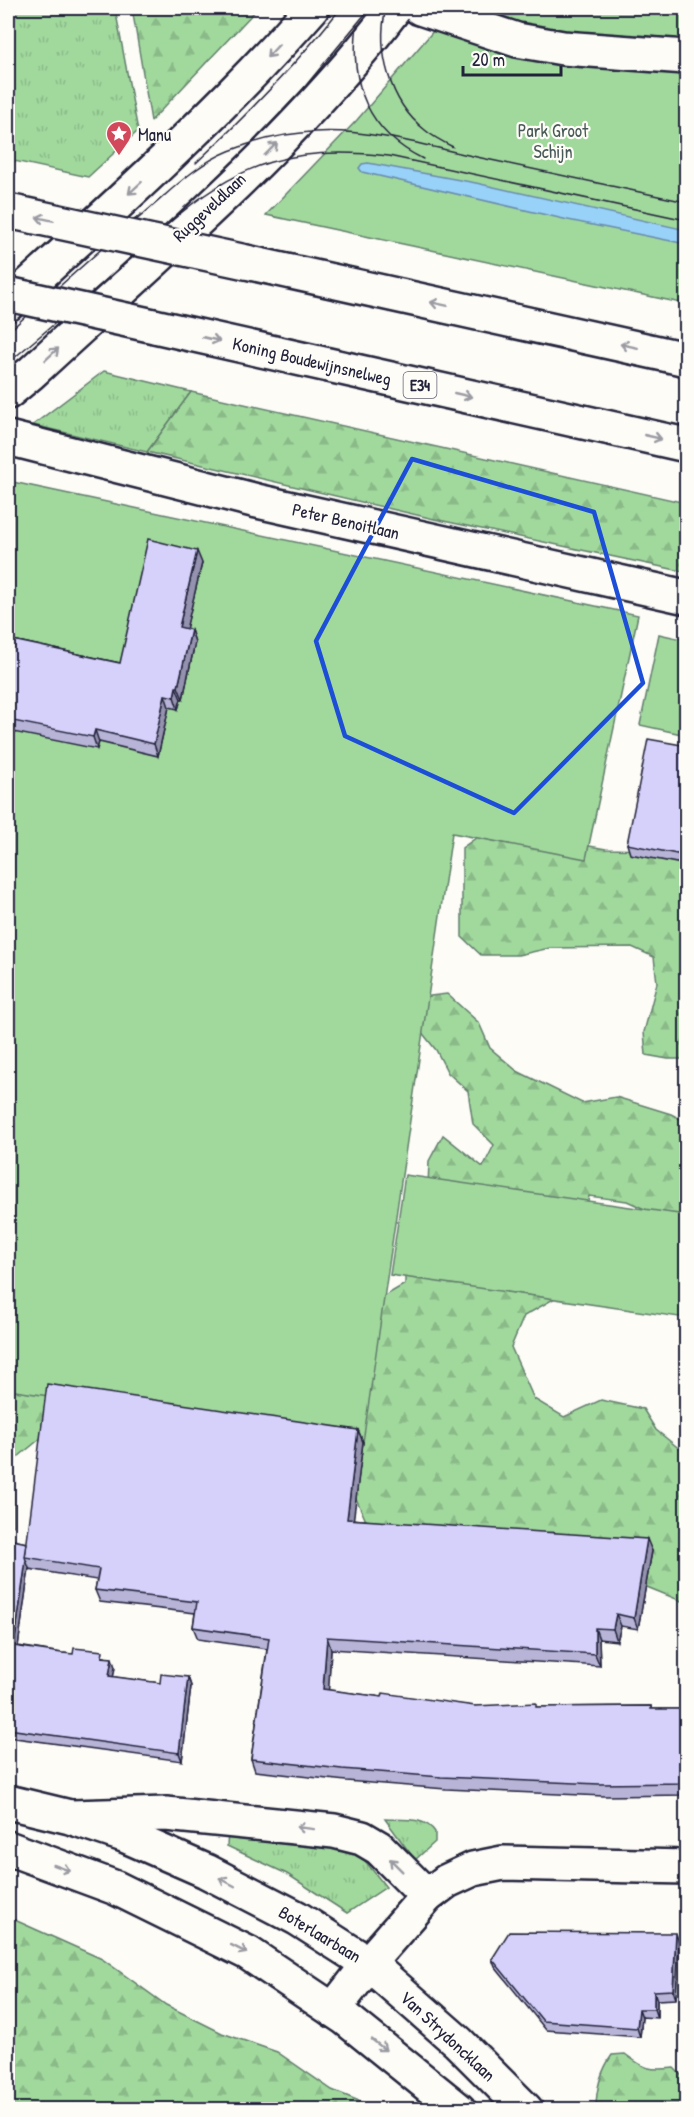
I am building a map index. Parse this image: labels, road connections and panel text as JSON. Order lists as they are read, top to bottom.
{
  "streets": {
    "main road": [
      "Ruggeveldlaan",
      "Koning Boudewijnsnelweg",
      "E34",
      "Peter Benoitlaan",
      "Boterlaarbaan",
      "Van Strydoncklaan"
    ]
  },
  "crossings": [
    ["Boterlaarbaan", "Van Strydoncklaan"]
  ],
  "parks": ["Park Groot Schijn"],
  "places": {
    "place": ["Manu"]
  },
  "scale_bar": "20 m"
}
